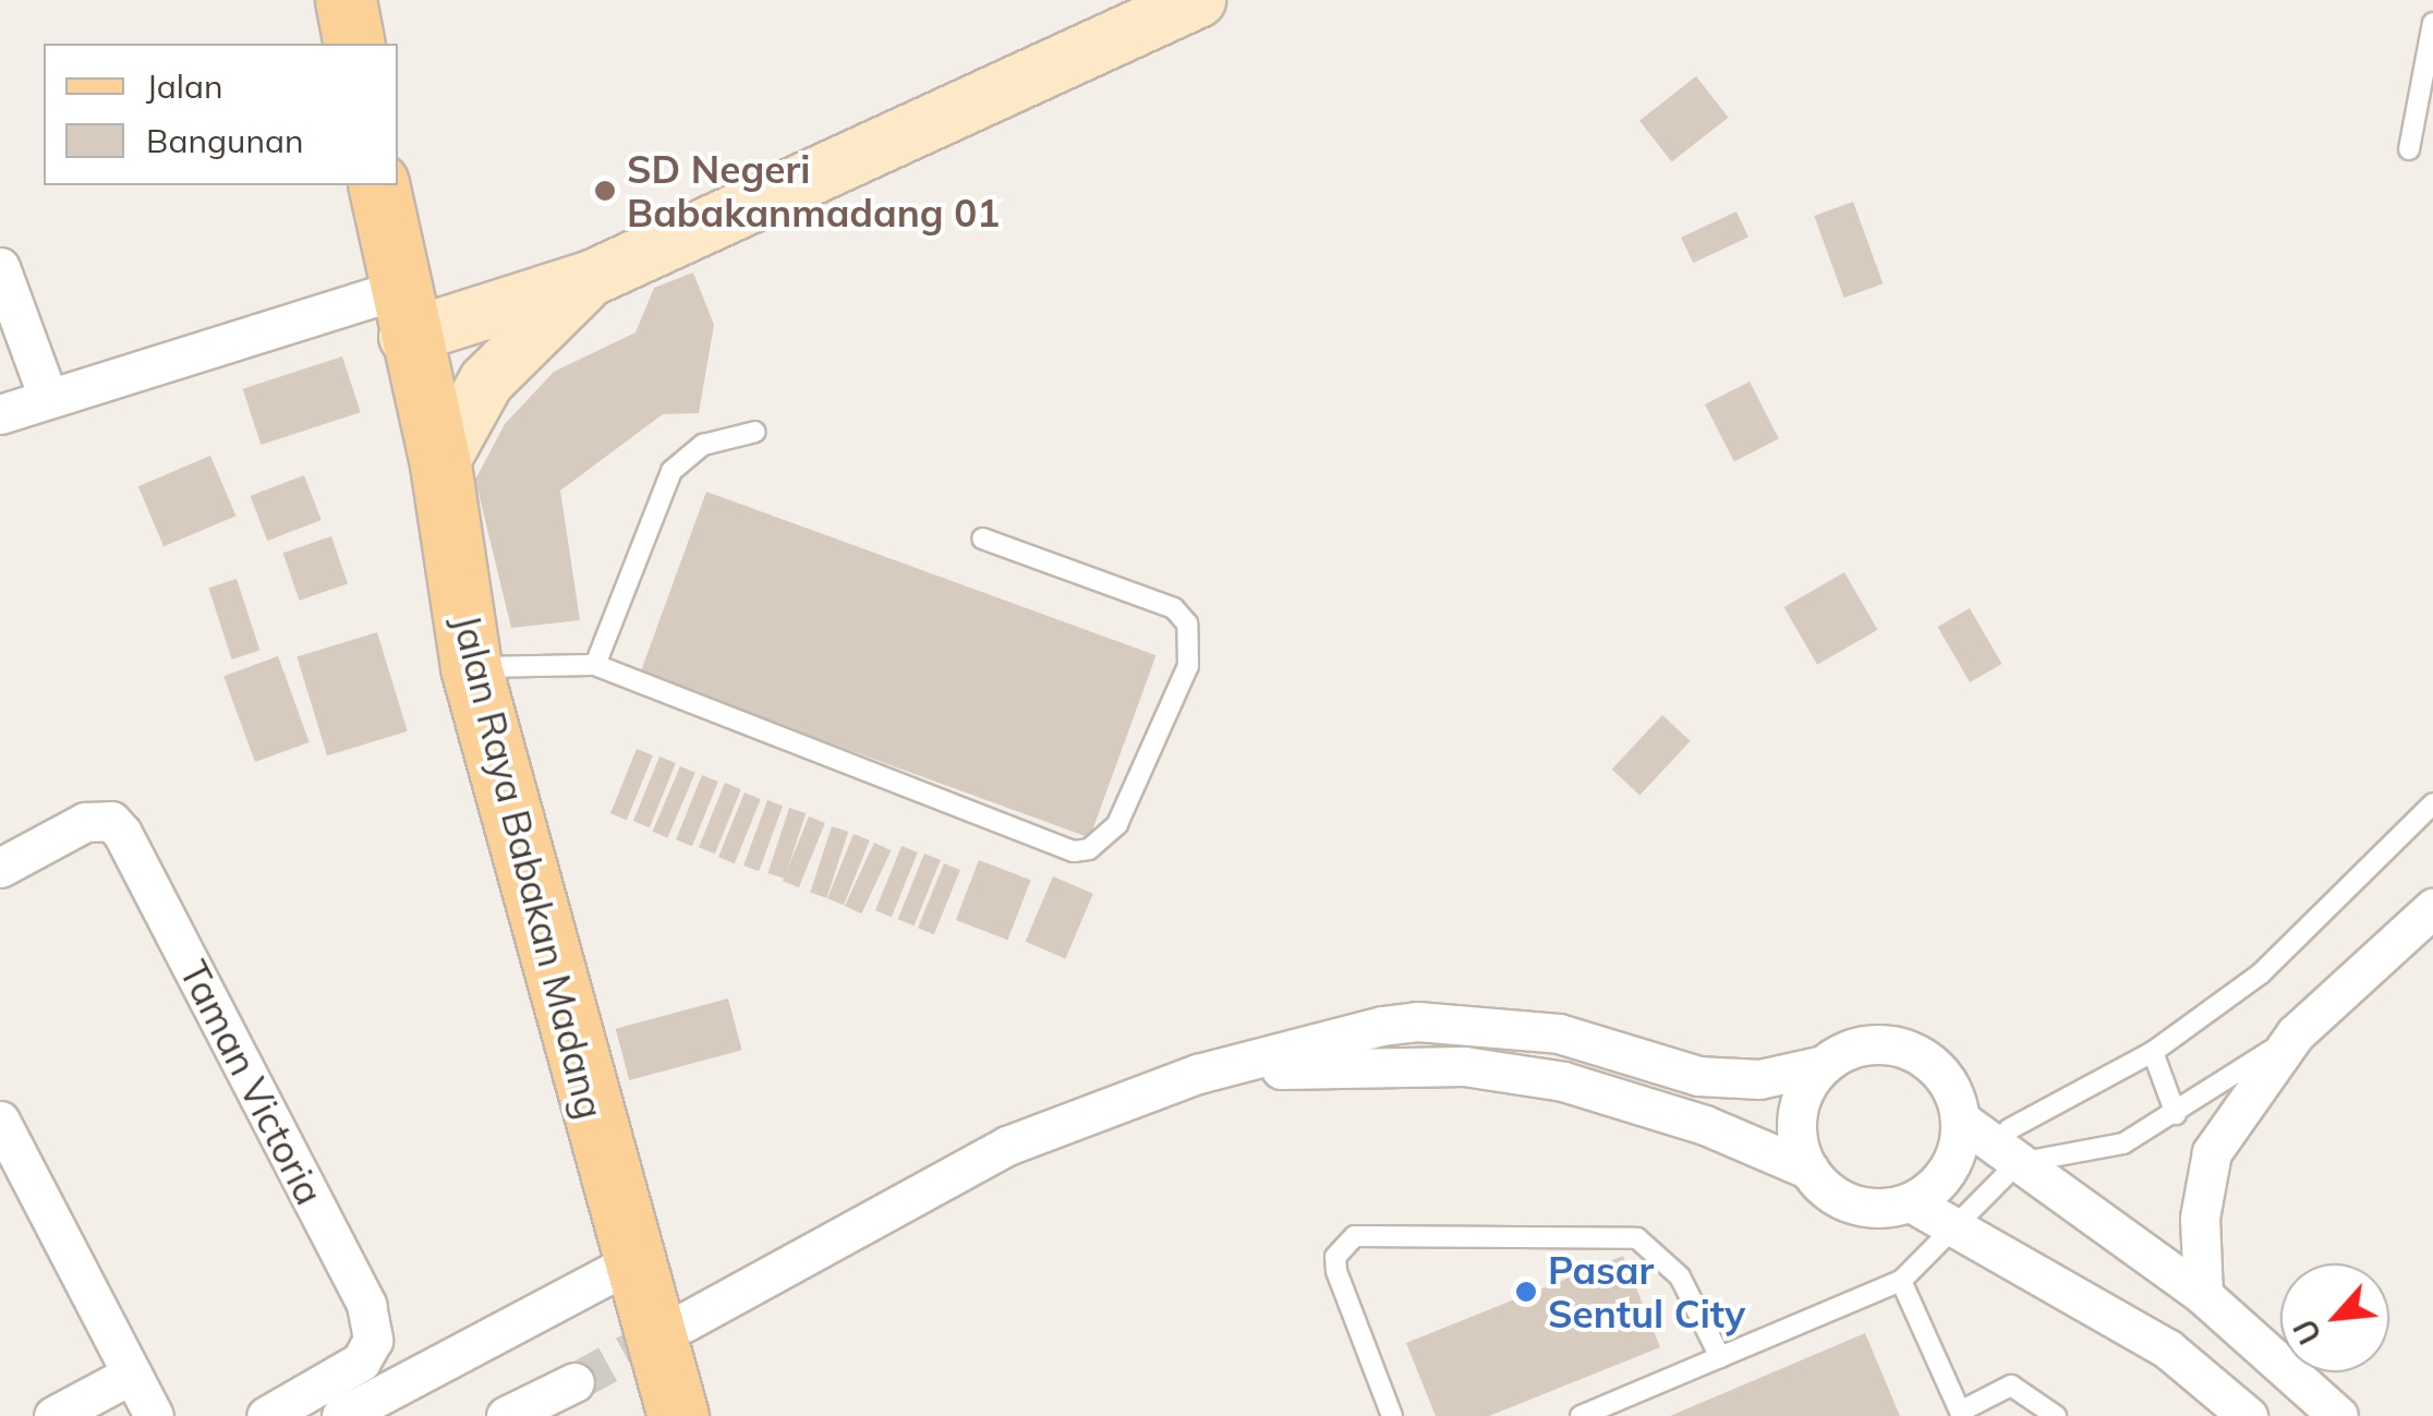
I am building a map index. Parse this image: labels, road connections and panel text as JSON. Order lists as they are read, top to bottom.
{
  "streets": {
    "main road": ["Jalan Raya Babakan Madang"],
    "street": ["Taman Victoria"]
  },
  "places": ["SD Negeri Babakanmadang 01", "Pasar Sentul City"],
  "legend": ["Jalan", "Bangunan"],
  "north": "bottom left"
}
